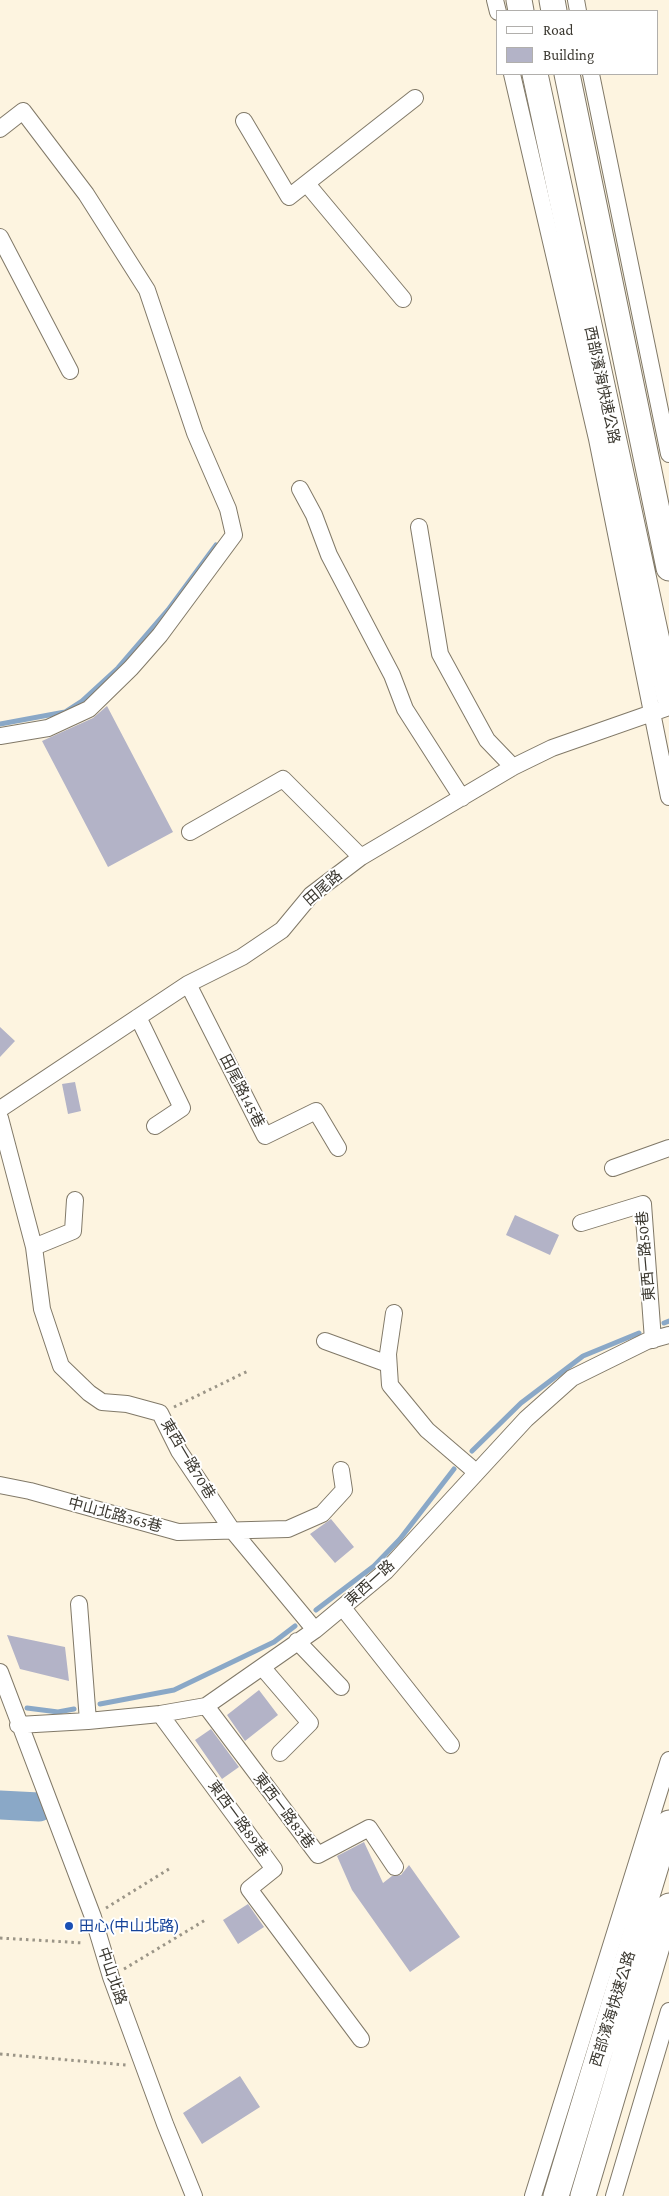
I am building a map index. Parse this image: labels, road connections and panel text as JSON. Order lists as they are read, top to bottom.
{
  "streets": {
    "highway": ["西部濱海快速公路"],
    "street": [
      "田尾路",
      "田尾路145巷",
      "東西一路50巷",
      "東西一路70巷",
      "中山北路365巷",
      "東西一路",
      "東西一路83巷",
      "東西一路89巷",
      "中山北路"
    ]
  },
  "crossings": [
    ["西部濱海快速公路", "田尾路"],
    ["田尾路", "田尾路145巷"],
    ["東西一路50巷", "東西一路"],
    ["東西一路70巷", "中山北路365巷"],
    ["東西一路70巷", "東西一路"],
    ["東西一路", "東西一路83巷"],
    ["東西一路", "東西一路89巷"],
    ["東西一路", "中山北路"]
  ],
  "places": ["田心(中山北路)"],
  "legend": ["Road", "Building"]
}
